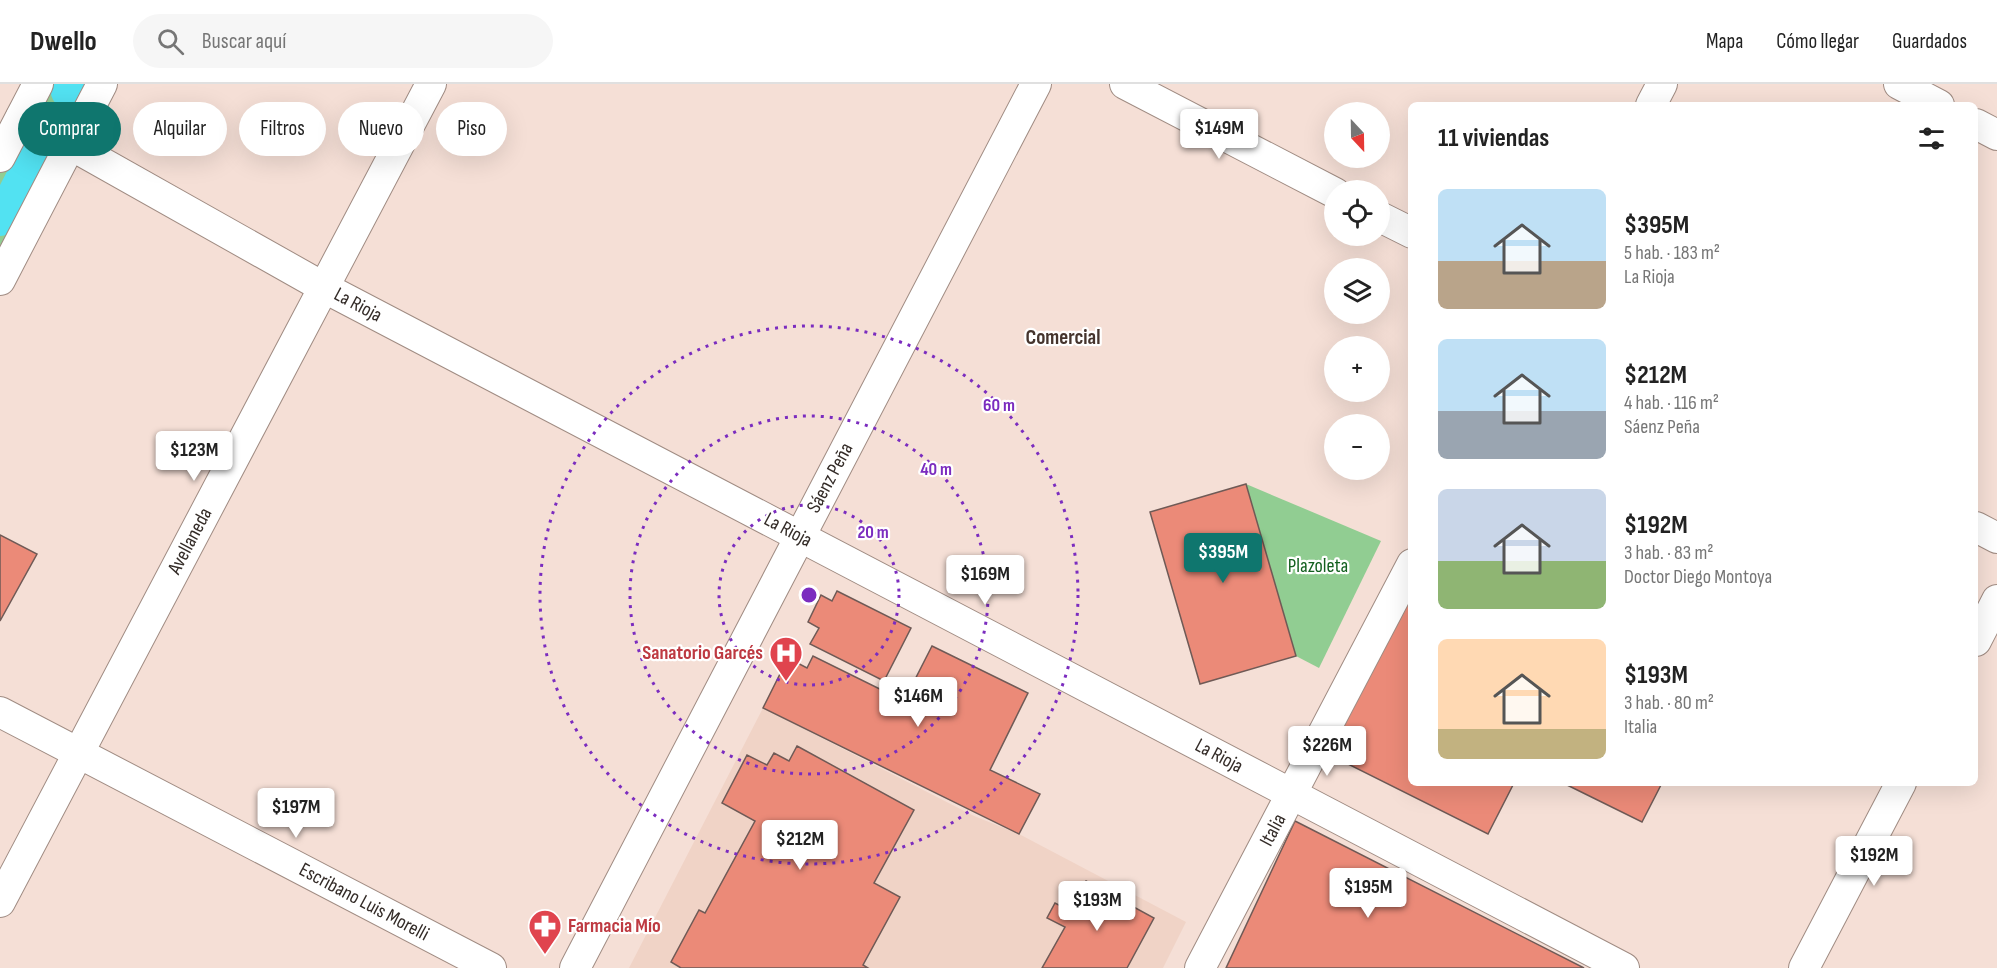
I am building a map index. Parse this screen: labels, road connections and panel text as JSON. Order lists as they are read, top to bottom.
{
  "streets": {
    "street": [
      "La Rioja",
      "Sáenz Peña",
      "Avellaneda",
      "Italia",
      "Escribano Luis Morelli"
    ]
  },
  "crossings": [
    ["La Rioja", "Sáenz Peña"],
    ["La Rioja", "Avellaneda"],
    ["La Rioja", "Italia"],
    ["Avellaneda", "Escribano Luis Morelli"]
  ],
  "districts": ["Comercial"],
  "parks": ["Plazoleta"],
  "places": {
    "hospital": ["Sanatorio Garcés"],
    "pharmacy": ["Farmacia Mío"]
  },
  "north": "bottom",
  "page": {
    "header": "Dwello",
    "search": "Buscar aquí",
    "nav": ["Mapa", "Cómo llegar", "Guardados"],
    "map_buttons": ["+", "−"],
    "chip": [
      "Comprar",
      "Alquilar",
      "Filtros",
      "Nuevo",
      "Piso"
    ],
    "heading": "11 viviendas",
    "price": [
      "$149M",
      "$123M",
      "$395M",
      "$169M",
      "$146M",
      "$226M",
      "$197M",
      "$212M",
      "$192M",
      "$195M",
      "$193M"
    ],
    "list": [
      {
        "name": "$395M",
        "note": "5 hab. · 183 m² · La Rioja"
      },
      {
        "name": "$212M",
        "note": "4 hab. · 116 m² · Sáenz Peña"
      },
      {
        "name": "$192M",
        "note": "3 hab. · 83 m² · Doctor Diego Montoya"
      },
      {
        "name": "$193M",
        "note": "3 hab. · 80 m² · Italia"
      }
    ]
  },
  "rings": ["60 m", "40 m", "20 m"]
}
